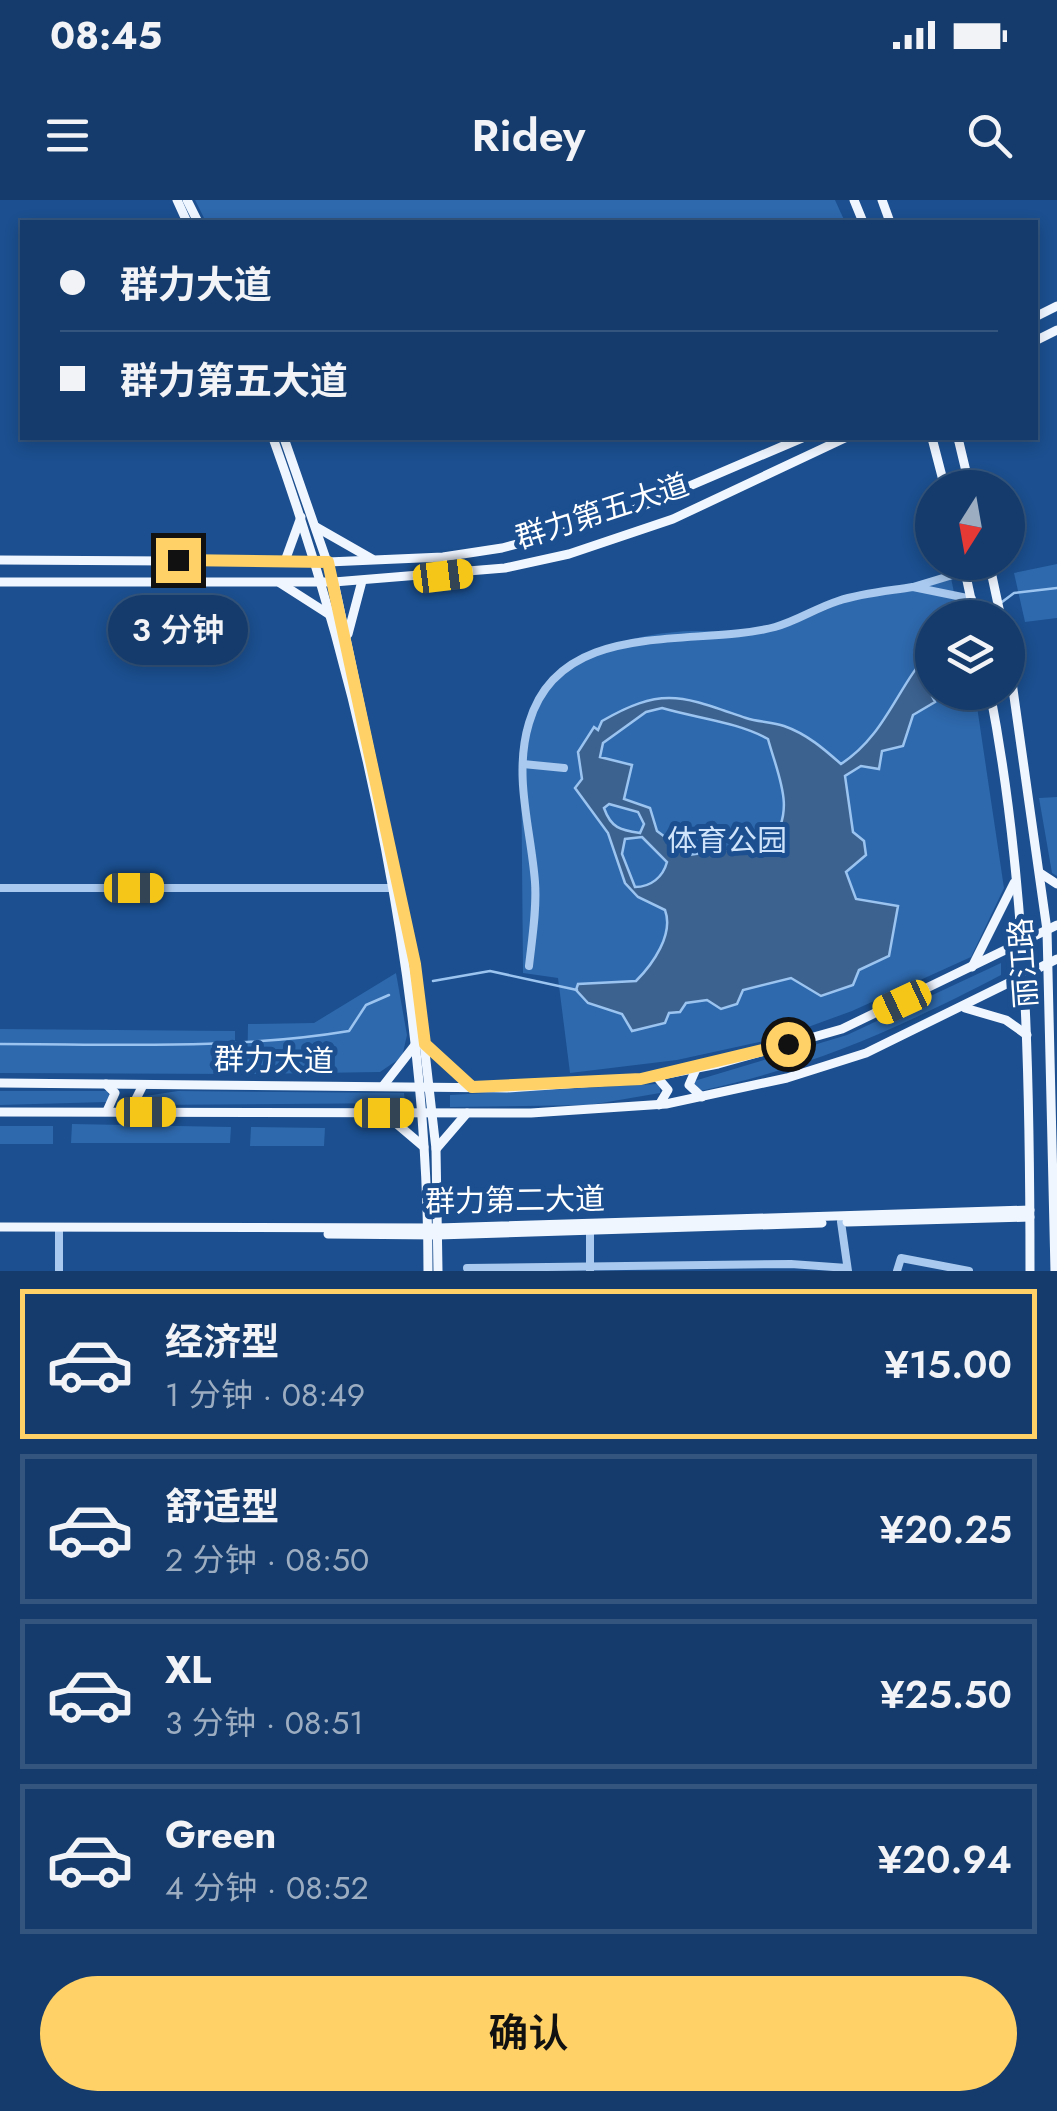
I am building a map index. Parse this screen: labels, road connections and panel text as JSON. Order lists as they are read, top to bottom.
{
  "streets": {
    "main road": [
      "群力第五大道",
      "丽江路",
      "群力大道",
      "群力第二大道"
    ]
  },
  "crossings": [
    ["丽江路", "群力大道"],
    ["丽江路", "群力第二大道"]
  ],
  "parks": ["体育公园"],
  "north": "bottom",
  "page": {
    "status": "08:45",
    "header": "Ridey",
    "banner": ["群力大道", "群力第五大道"],
    "bubble": "3 分钟",
    "list": [
      {
        "name": "经济型",
        "note": "1 分钟 · 08:49",
        "value": "¥15.00"
      },
      {
        "name": "舒适型",
        "note": "2 分钟 · 08:50",
        "value": "¥20.25"
      },
      {
        "name": "XL",
        "note": "3 分钟 · 08:51",
        "value": "¥25.50"
      },
      {
        "name": "Green",
        "note": "4 分钟 · 08:52",
        "value": "¥20.94"
      }
    ],
    "buttons": "确认"
  }
}
